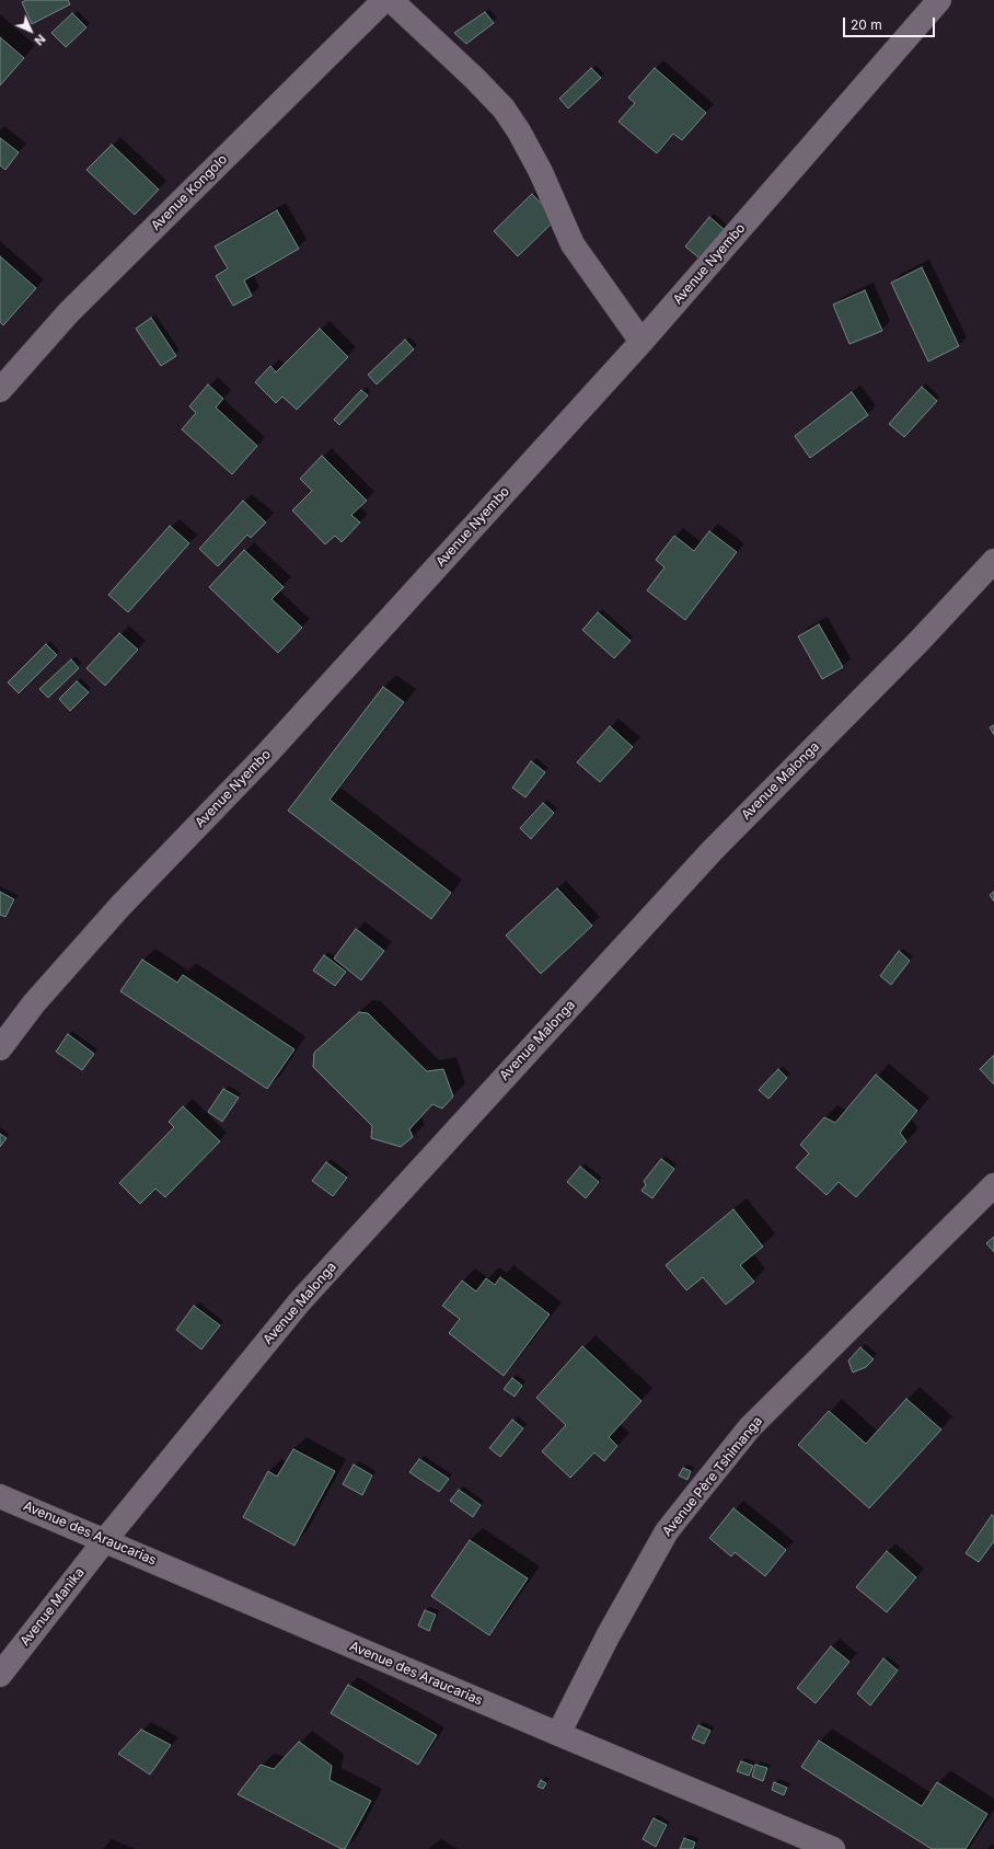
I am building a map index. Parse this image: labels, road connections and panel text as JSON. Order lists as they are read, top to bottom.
{
  "streets": {
    "street": [
      "Avenue Kongolo",
      "Avenue Nyembo",
      "Avenue Malonga",
      "Avenue Père Tshimanga",
      "Avenue des Araucarias",
      "Avenue Manika"
    ]
  },
  "crossings": [
    ["Avenue Malonga", "Avenue des Araucarias"],
    ["Avenue Malonga", "Avenue Manika"],
    ["Avenue Père Tshimanga", "Avenue des Araucarias"],
    ["Avenue des Araucarias", "Avenue Manika"]
  ],
  "scale_bar": "20 m",
  "north": "bottom right"
}
